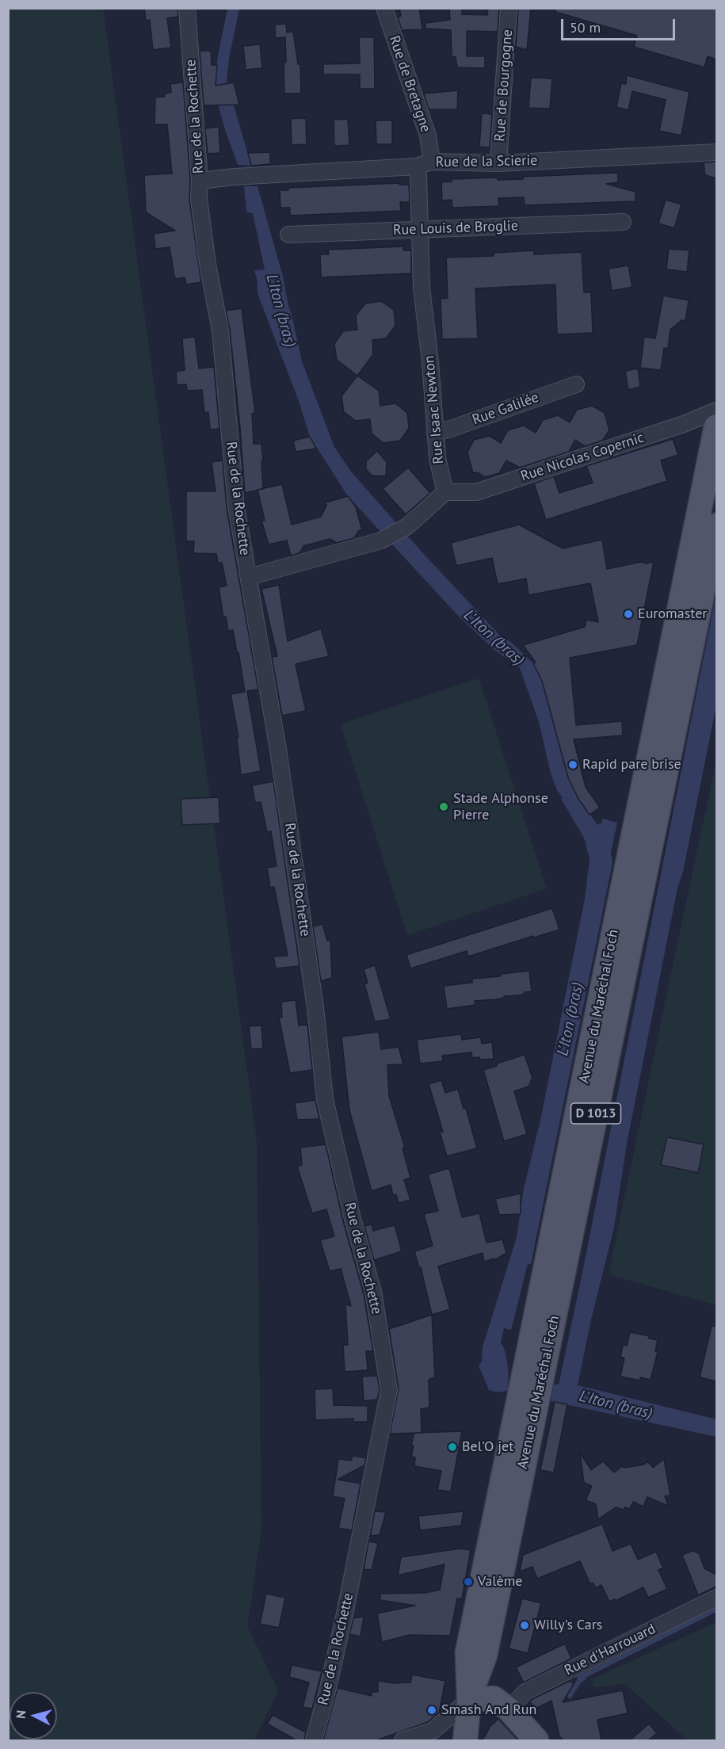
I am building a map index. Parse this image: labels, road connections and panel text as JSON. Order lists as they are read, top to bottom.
{
  "streets": {
    "main road": ["Avenue du Maréchal Foch", "D 1013"],
    "street": [
      "Rue de Bretagne",
      "Rue de Bourgogne",
      "Rue de la Rochette",
      "Rue de la Scierie",
      "Rue Louis de Broglie",
      "Rue Galilée",
      "Rue Isaac Newton",
      "Rue Nicolas Copernic",
      "Rue d'Harrouard"
    ]
  },
  "crossings": [
    ["Rue de Bretagne", "Rue de la Scierie"],
    ["Rue de Bourgogne", "Rue de la Scierie"],
    ["Rue de la Rochette", "Rue de la Scierie"],
    ["Rue de la Scierie", "Rue Isaac Newton"],
    ["Rue Louis de Broglie", "Rue Isaac Newton"],
    ["Rue Galilée", "Rue Isaac Newton"],
    ["Rue Isaac Newton", "Rue Nicolas Copernic"]
  ],
  "water": ["L'Iton (bras)"],
  "places": [
    "Euromaster",
    "Rapid pare brise",
    "Stade Alphonse Pierre",
    "Bel'O jet",
    "Valème",
    "Willy's Cars",
    "Smash And Run"
  ],
  "scale_bar": "50 m",
  "north": "left"
}
